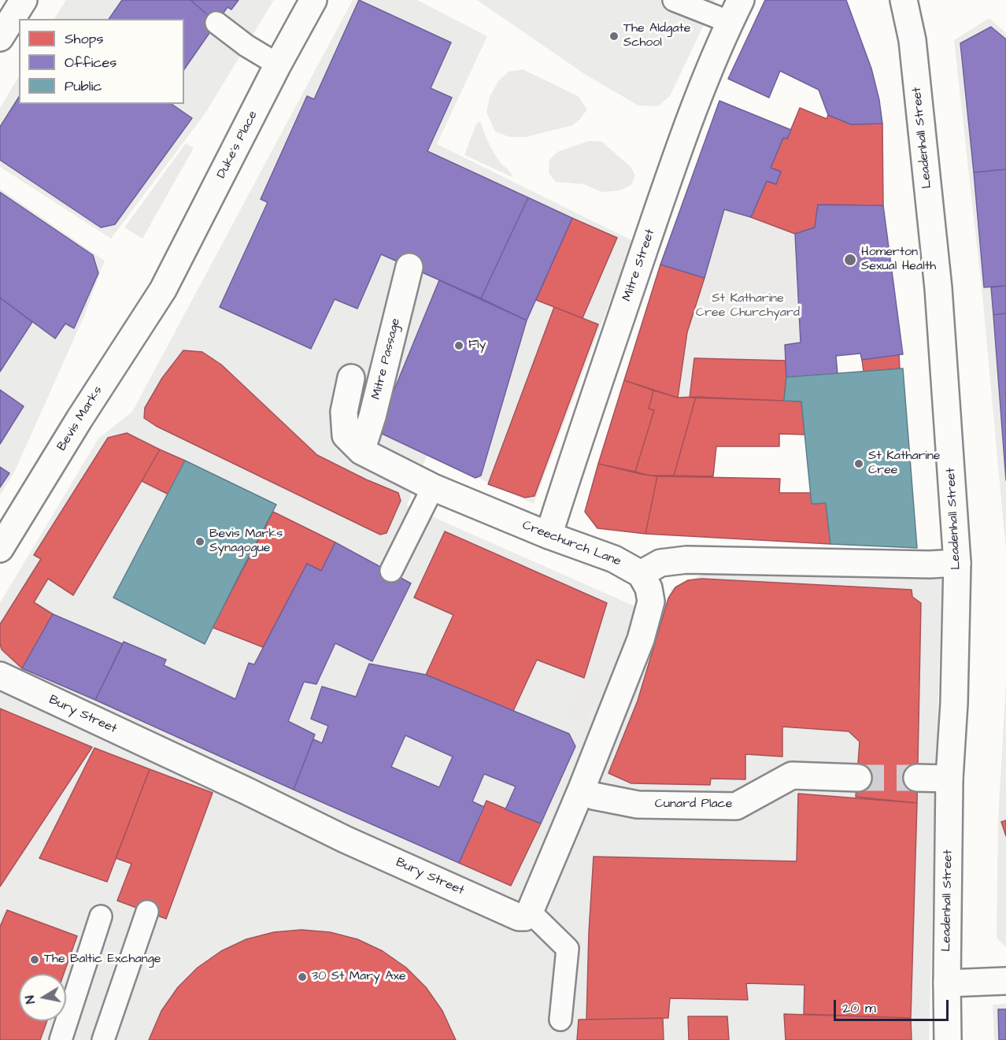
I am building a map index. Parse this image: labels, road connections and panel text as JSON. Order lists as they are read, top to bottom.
{
  "streets": {
    "street": [
      "Leadenhall Street",
      "Duke's Place",
      "Mitre Street",
      "Mitre Passage",
      "Bevis Marks",
      "Creechurch Lane",
      "Bury Street",
      "Cunard Place"
    ]
  },
  "crossings": [
    ["Duke's Place", "Bevis Marks"],
    ["Mitre Street", "Creechurch Lane"],
    ["Mitre Passage", "Creechurch Lane"]
  ],
  "parks": ["St Katharine Cree Churchyard"],
  "places": [
    "The Aldgate School",
    "Homerton Sexual Health",
    "Fly",
    "St Katharine Cree",
    "Bevis Marks Synagogue",
    "The Baltic Exchange",
    "30 St Mary Axe"
  ],
  "legend": ["Shops", "Offices", "Public"],
  "scale_bar": "20 m",
  "north": "left"
}
